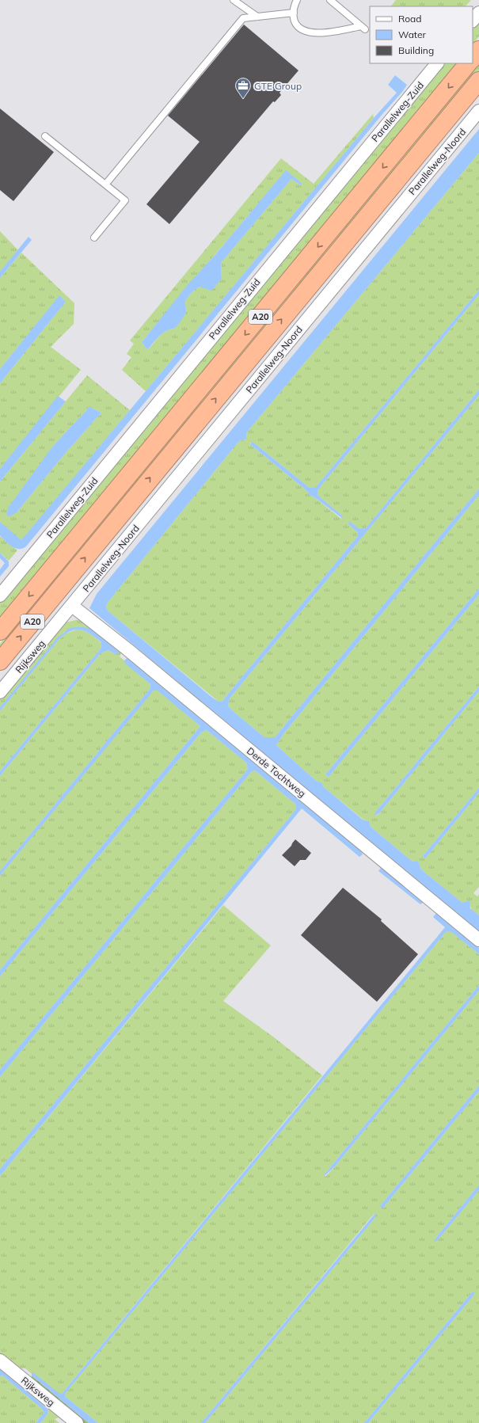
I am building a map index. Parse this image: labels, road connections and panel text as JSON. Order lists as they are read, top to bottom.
{
  "streets": {
    "highway": ["A20"],
    "street": [
      "Parallelweg-Zuid",
      "Parallelweg-Noord",
      "Rijksweg",
      "Derde Tochtweg"
    ]
  },
  "crossings": [
    ["Parallelweg-Noord", "Rijksweg"],
    ["Parallelweg-Noord", "Derde Tochtweg"],
    ["Rijksweg", "Derde Tochtweg"]
  ],
  "places": {
    "office": ["GTE Group"]
  },
  "legend": ["Road", "Water", "Building"]
}
